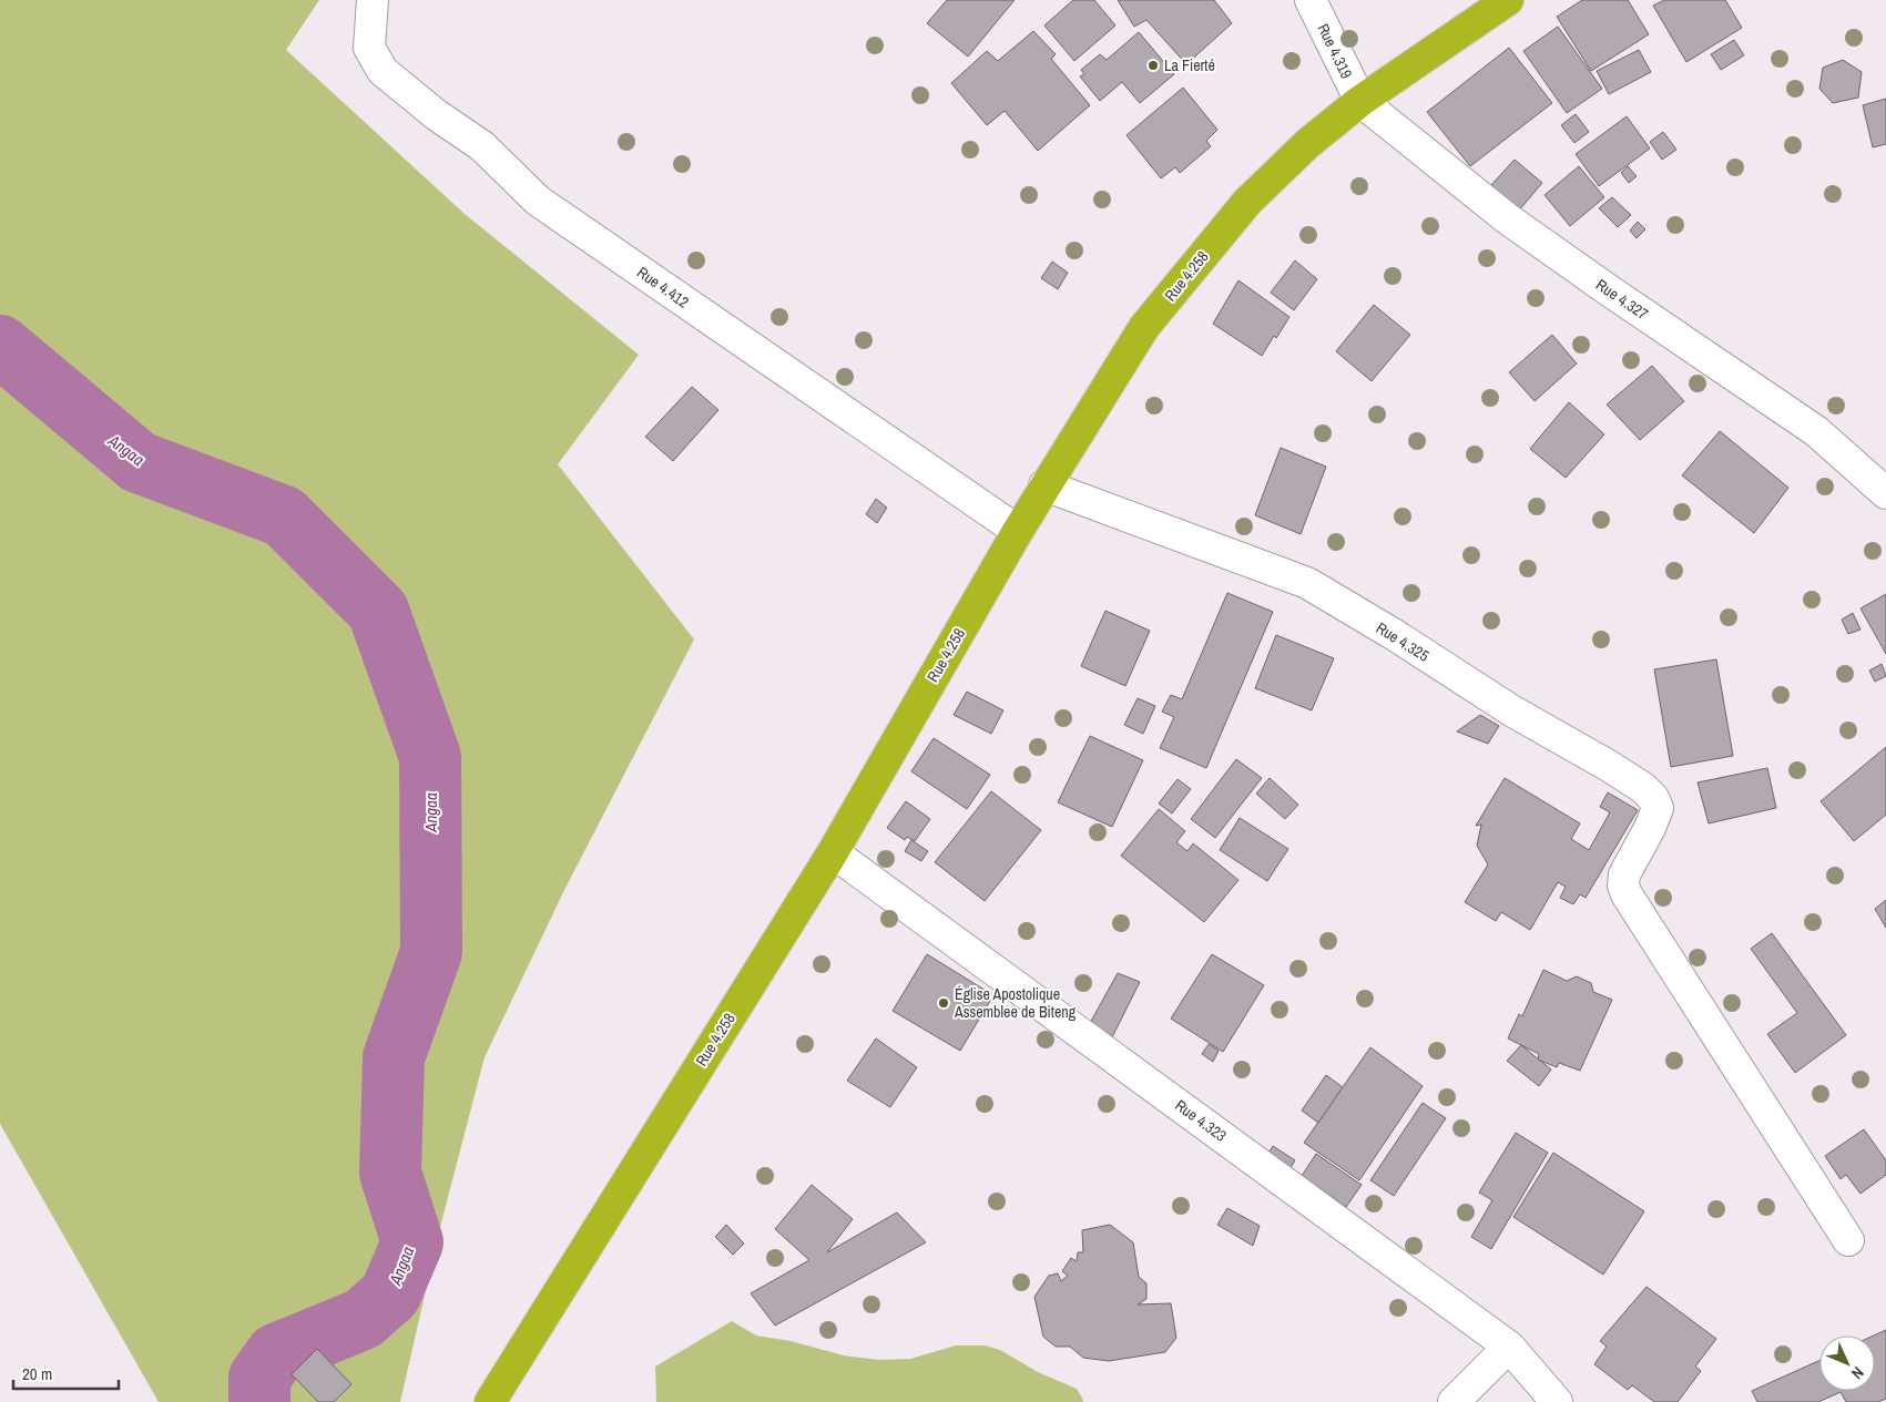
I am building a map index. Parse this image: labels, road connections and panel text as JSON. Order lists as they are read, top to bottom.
{
  "streets": {
    "highway": ["Rue 4.258"],
    "street": [
      "Rue 4.319",
      "Rue 4.412",
      "Rue 4.327",
      "Rue 4.325",
      "Rue 4.323"
    ]
  },
  "crossings": [
    ["Rue 4.319", "Rue 4.258"],
    ["Rue 4.319", "Rue 4.327"],
    ["Rue 4.258", "Rue 4.412"],
    ["Rue 4.258", "Rue 4.327"],
    ["Rue 4.258", "Rue 4.325"],
    ["Rue 4.258", "Rue 4.323"]
  ],
  "water": ["Angaa"],
  "places": ["La Fierté", "Église Apostolique Assemblee de Biteng"],
  "scale_bar": "20 m",
  "north": "bottom right"
}
